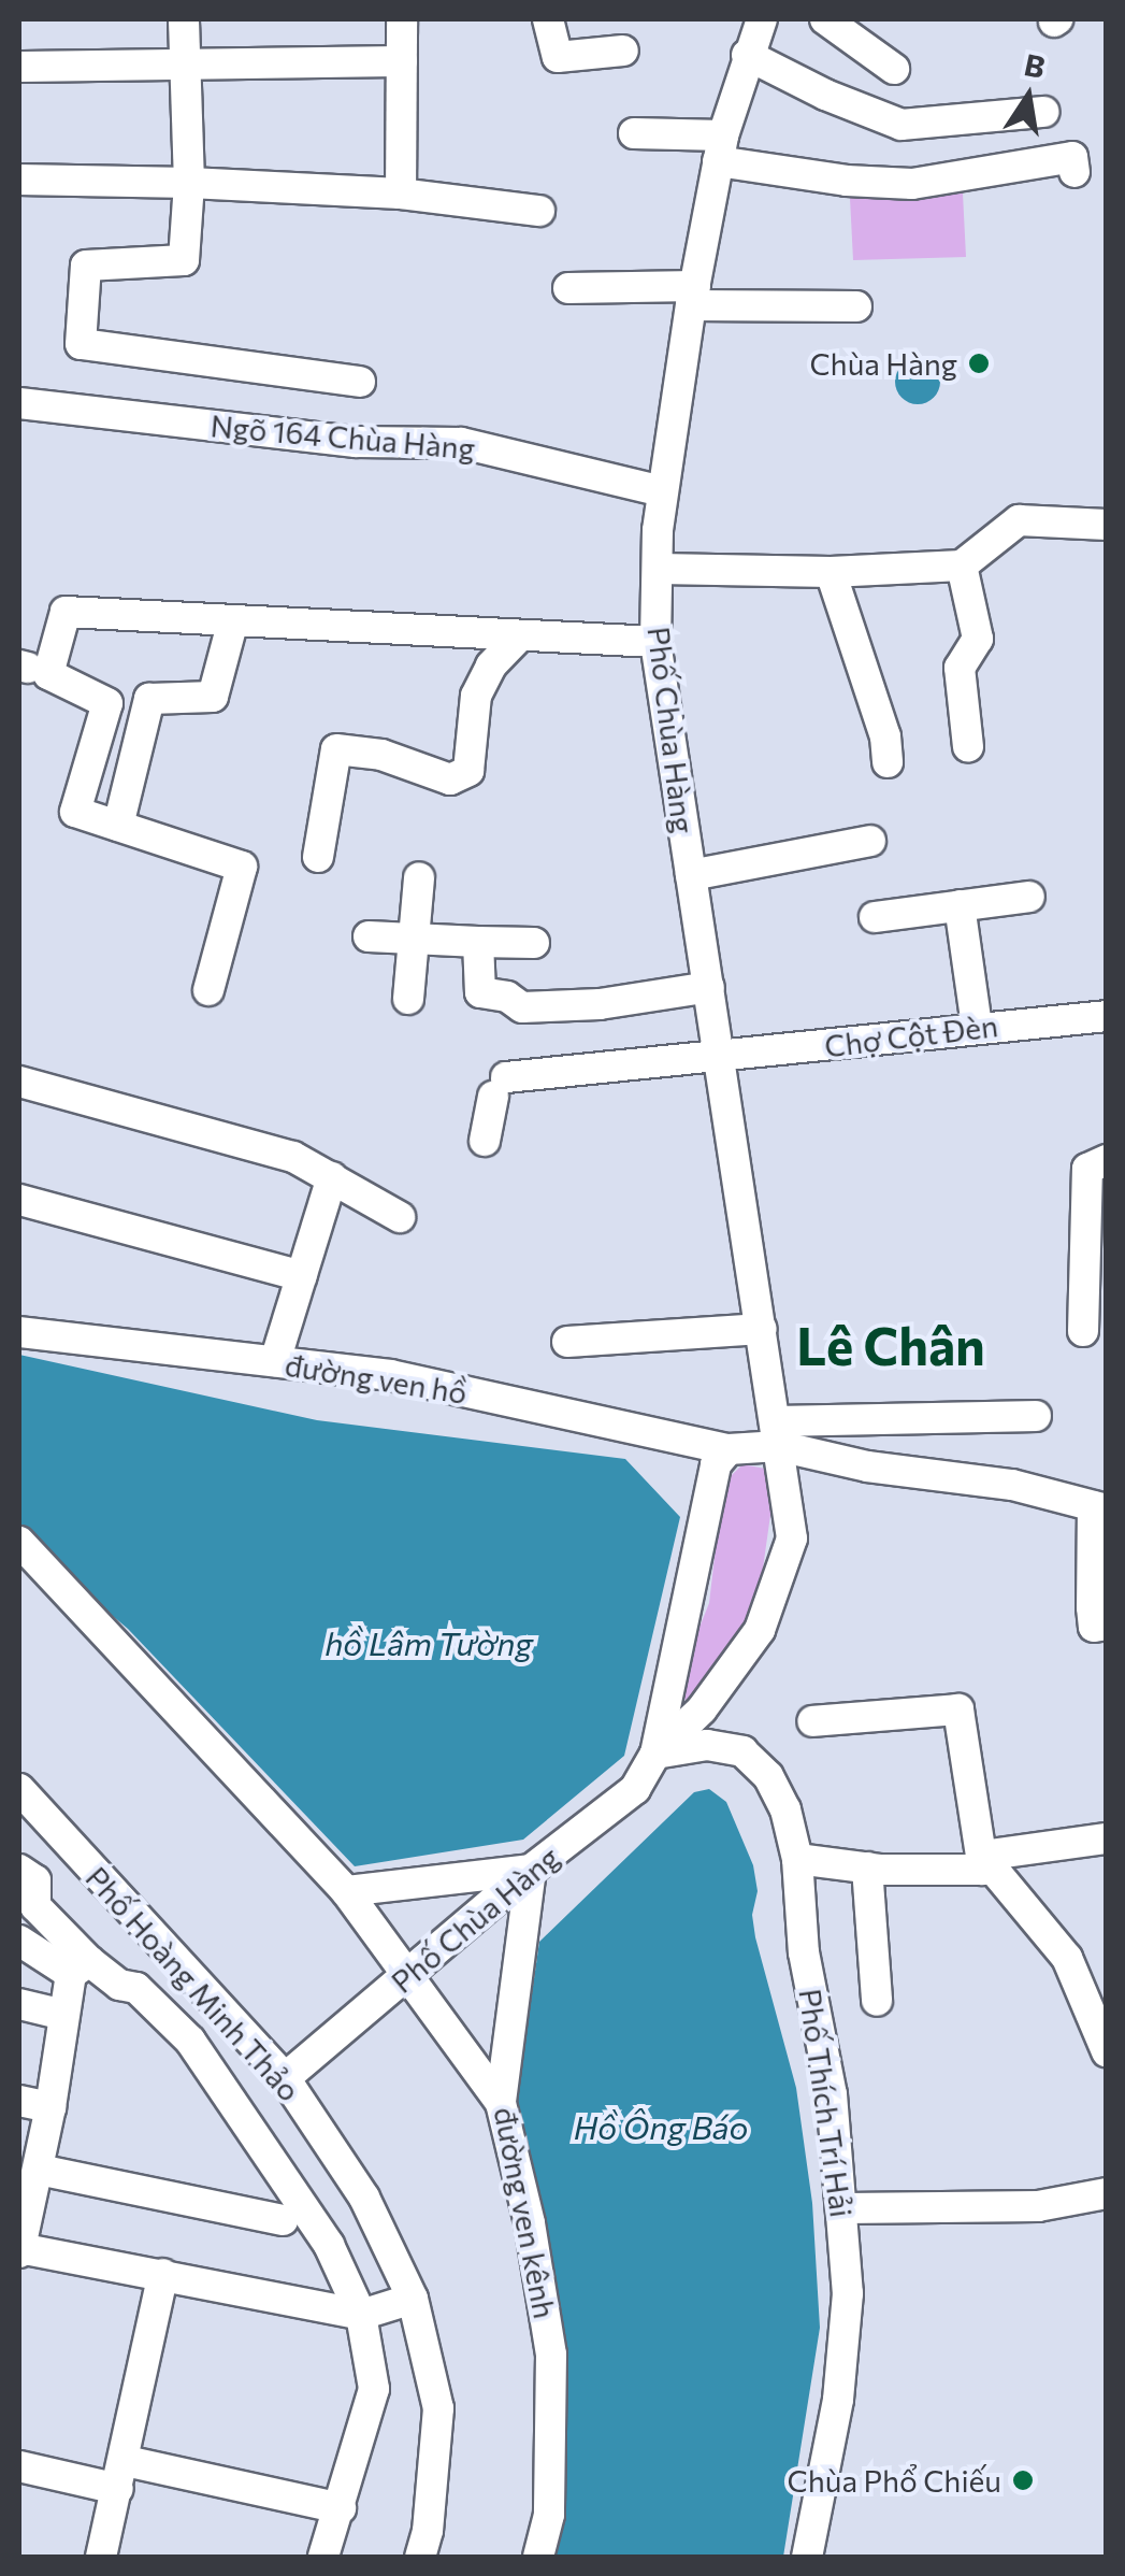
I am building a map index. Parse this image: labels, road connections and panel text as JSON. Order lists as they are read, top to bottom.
{
  "streets": {
    "street": [
      "Ngõ 164 Chùa Hàng",
      "Phố Chùa Hàng",
      "Chợ Cột Đèn",
      "đường ven hồ",
      "Phố Hoàng Minh Thảo",
      "Phố Thích Trí Hải",
      "đường ven kênh"
    ]
  },
  "crossings": [
    ["Ngõ 164 Chùa Hàng", "Phố Chùa Hàng"],
    ["Phố Chùa Hàng", "Chợ Cột Đèn"],
    ["Phố Chùa Hàng", "đường ven hồ"],
    ["Phố Chùa Hàng", "Phố Hoàng Minh Thảo"],
    ["Phố Chùa Hàng", "Phố Thích Trí Hải"],
    ["Phố Chùa Hàng", "đường ven kênh"]
  ],
  "districts": ["Lê Chân"],
  "water": ["hồ Lâm Tường", "Hồ Ông Báo"],
  "places": ["Chùa Hàng", "Chùa Phổ Chiếu"],
  "north": "top"
}
